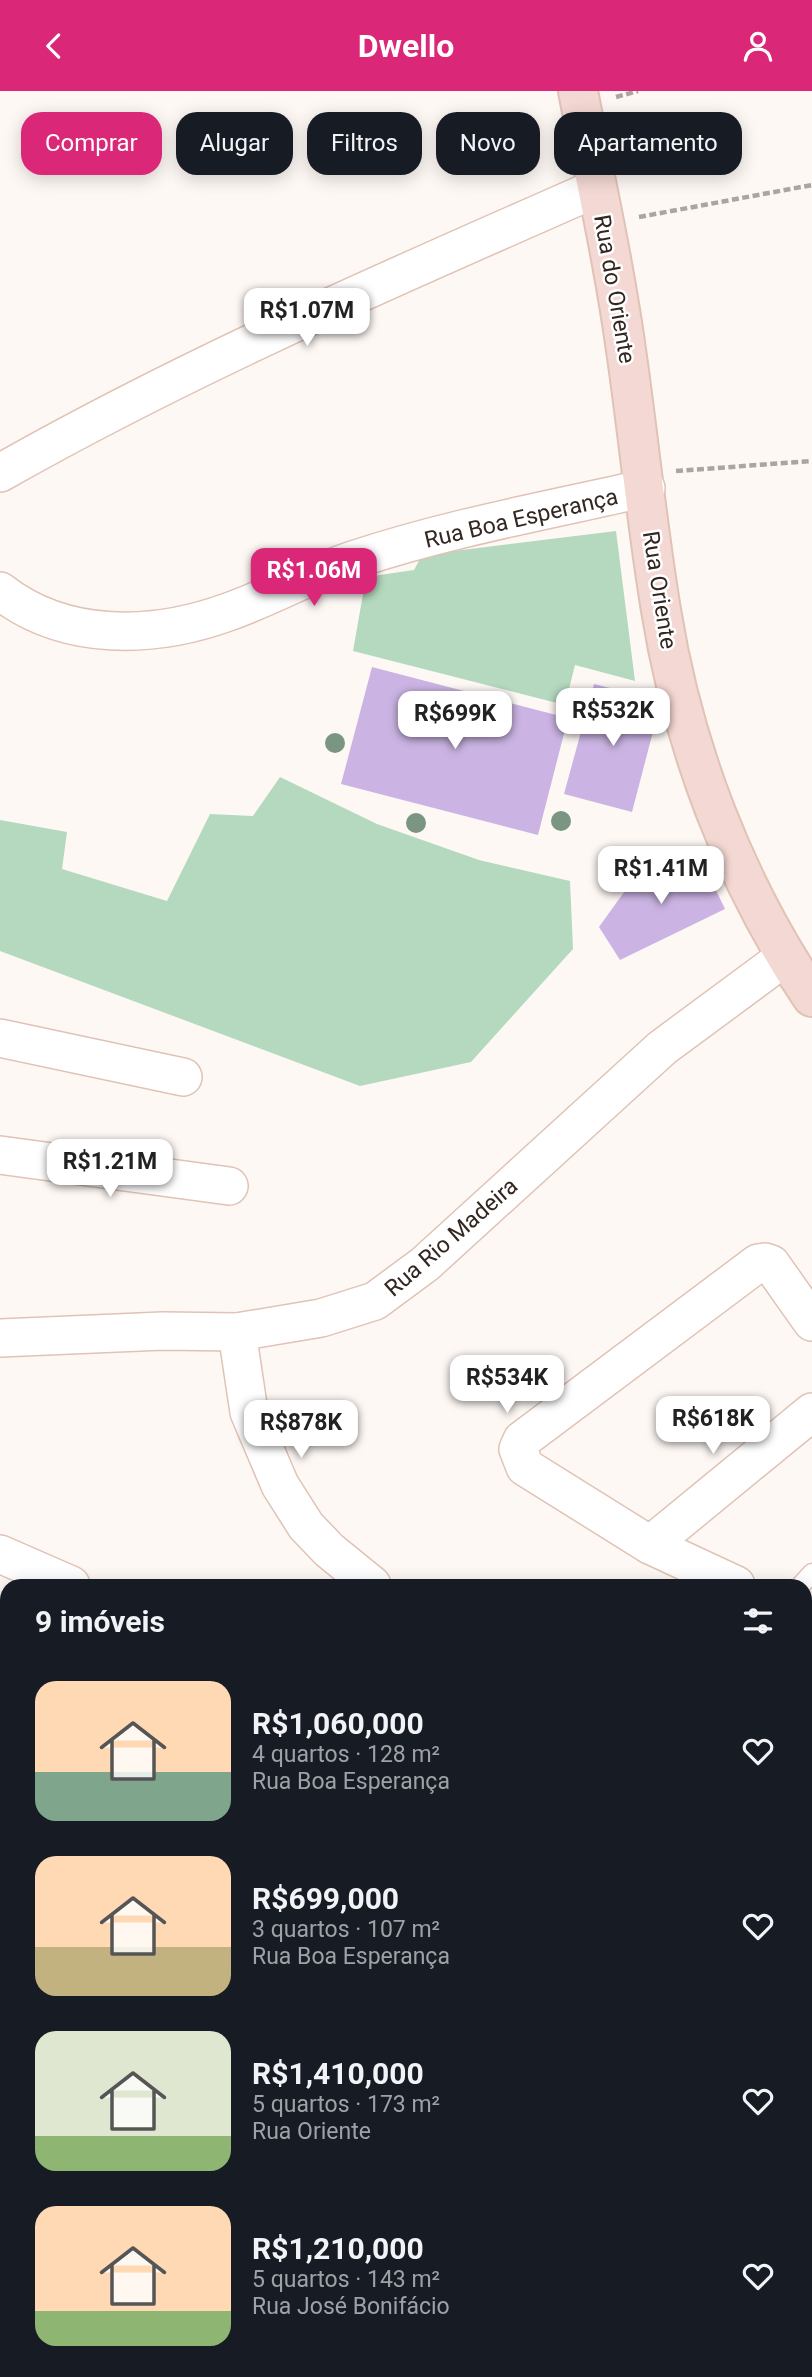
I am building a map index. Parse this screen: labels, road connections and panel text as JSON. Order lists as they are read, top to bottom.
{
  "streets": {
    "street": [
      "Rua do Oriente",
      "Rua Boa Esperança",
      "Rua Oriente",
      "Rua Rio Madeira"
    ]
  },
  "crossings": [
    ["Rua do Oriente", "Rua Boa Esperança"],
    ["Rua do Oriente", "Rua Oriente"],
    ["Rua Boa Esperança", "Rua Oriente"],
    ["Rua Oriente", "Rua Rio Madeira"]
  ],
  "page": {
    "header": "Dwello",
    "chip": [
      "Comprar",
      "Alugar",
      "Filtros",
      "Novo",
      "Apartamento"
    ],
    "price": [
      "R$1.07M",
      "R$1.06M",
      "R$532K",
      "R$699K",
      "R$1.41M",
      "R$1.21M",
      "R$534K",
      "R$618K",
      "R$878K"
    ],
    "heading": "9 imóveis",
    "list": [
      {
        "name": "R$1,060,000",
        "note": "4 quartos · 128 m² · Rua Boa Esperança"
      },
      {
        "name": "R$699,000",
        "note": "3 quartos · 107 m² · Rua Boa Esperança"
      },
      {
        "name": "R$1,410,000",
        "note": "5 quartos · 173 m² · Rua Oriente"
      },
      {
        "name": "R$1,210,000",
        "note": "5 quartos · 143 m² · Rua José Bonifácio"
      }
    ]
  }
}
